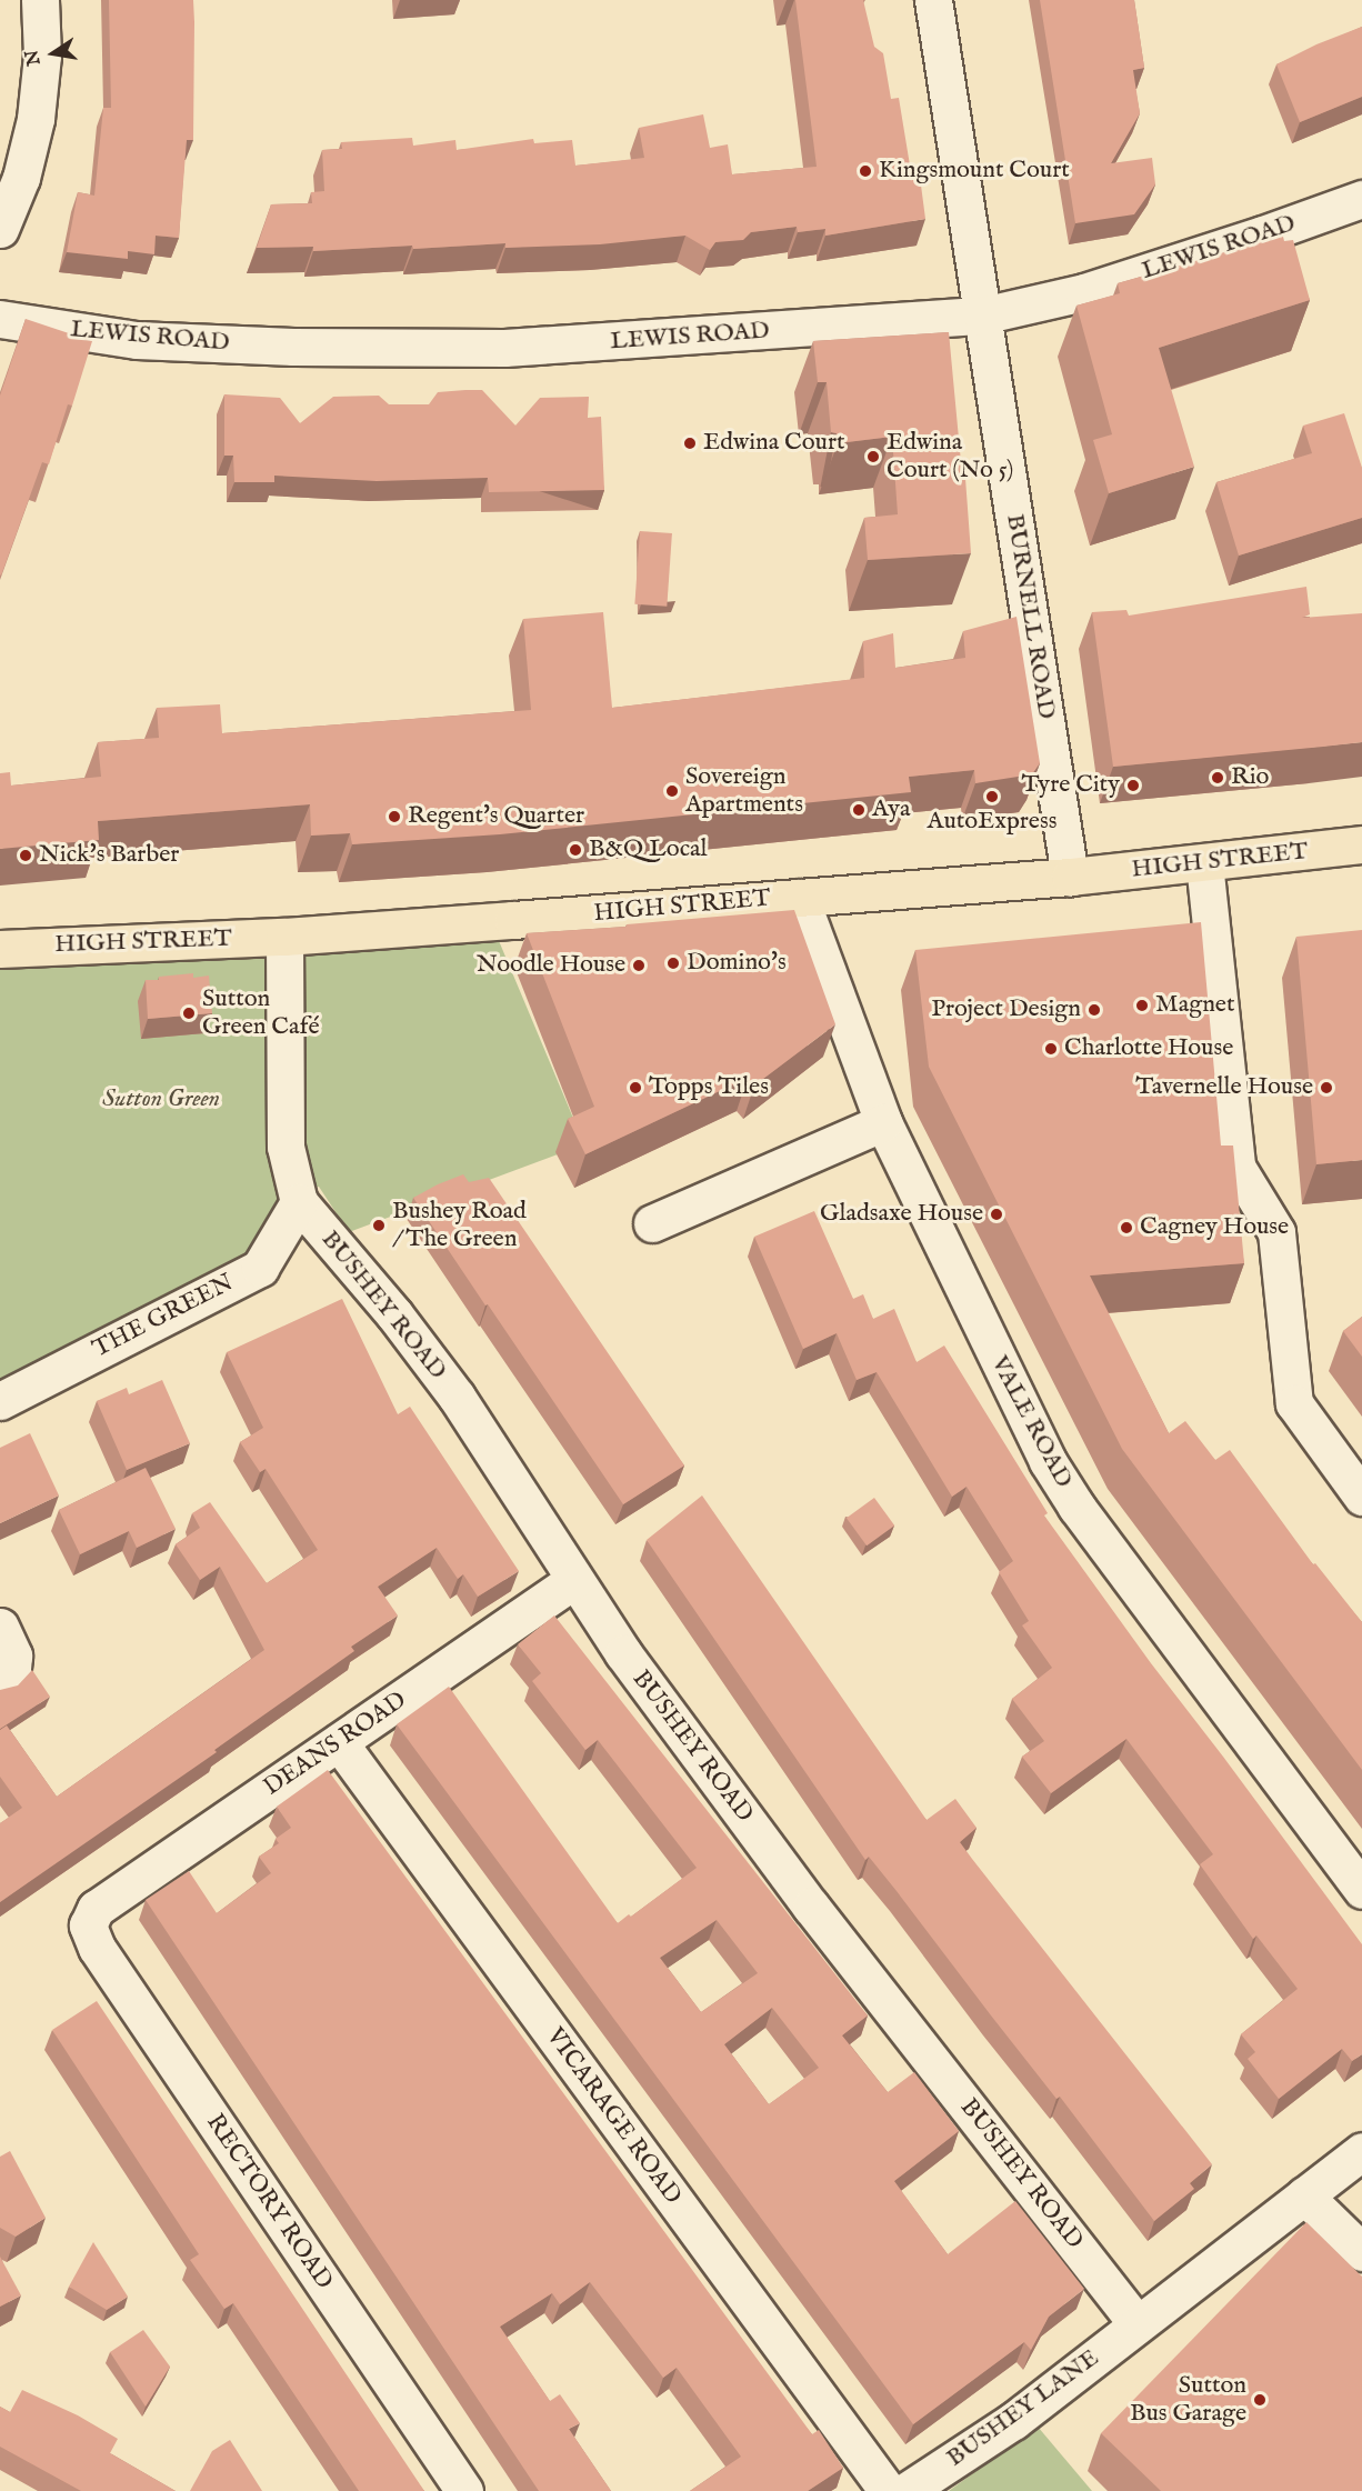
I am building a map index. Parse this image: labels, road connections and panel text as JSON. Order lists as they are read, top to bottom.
{
  "streets": {
    "main road": ["HIGH STREET"],
    "street": [
      "LEWIS ROAD",
      "BURNELL ROAD",
      "BUSHEY ROAD",
      "THE GREEN",
      "VALE ROAD",
      "DEANS ROAD",
      "VICARAGE ROAD",
      "RECTORY ROAD",
      "BUSHEY LANE"
    ]
  },
  "crossings": [
    ["LEWIS ROAD", "BURNELL ROAD"],
    ["BURNELL ROAD", "HIGH STREET"],
    ["HIGH STREET", "BUSHEY ROAD"],
    ["HIGH STREET", "VALE ROAD"],
    ["BUSHEY ROAD", "THE GREEN"],
    ["BUSHEY ROAD", "DEANS ROAD"],
    ["BUSHEY ROAD", "BUSHEY LANE"],
    ["DEANS ROAD", "VICARAGE ROAD"],
    ["DEANS ROAD", "RECTORY ROAD"]
  ],
  "parks": ["Sutton Green"],
  "places": [
    "Kingsmount Court",
    "Edwina Court",
    "Edwina Court (No 5)",
    "Rio",
    "Tyre City",
    "Sovereign Apartments",
    "AutoExpress",
    "Aya",
    "Regent's Quarter",
    "B&Q Local",
    "Nick's Barber",
    "Domino's",
    "Noodle House",
    "Magnet",
    "Project Design",
    "Sutton Green Café",
    "Charlotte House",
    "Topps Tiles",
    "Tavernelle House",
    "Gladsaxe House",
    "Bushey Road / The Green",
    "Cagney House",
    "Sutton Bus Garage"
  ],
  "north": "left"
}
